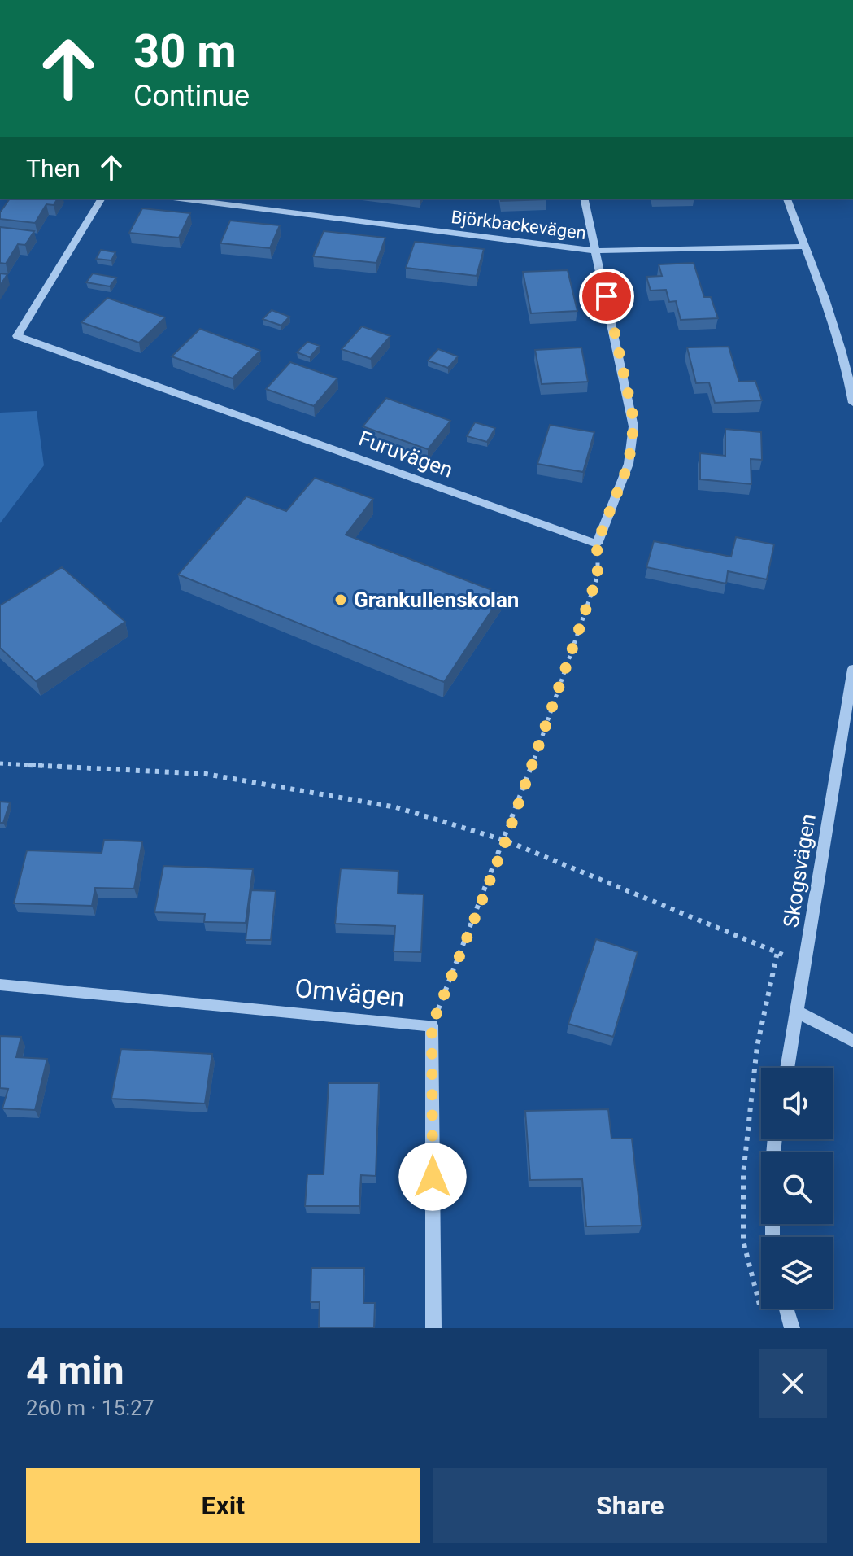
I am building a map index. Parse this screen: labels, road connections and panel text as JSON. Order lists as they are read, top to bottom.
{
  "streets": {
    "street": [
      "Björkbackevägen",
      "Furuvägen",
      "Skogsvägen",
      "Omvägen"
    ]
  },
  "places": ["Grankullenskolan"],
  "page": {
    "turn": ["30 m", "Continue"],
    "then": "Then",
    "heading": ["4 min", "260 m · 15:27"],
    "buttons": ["Exit", "Share"]
  }
}
